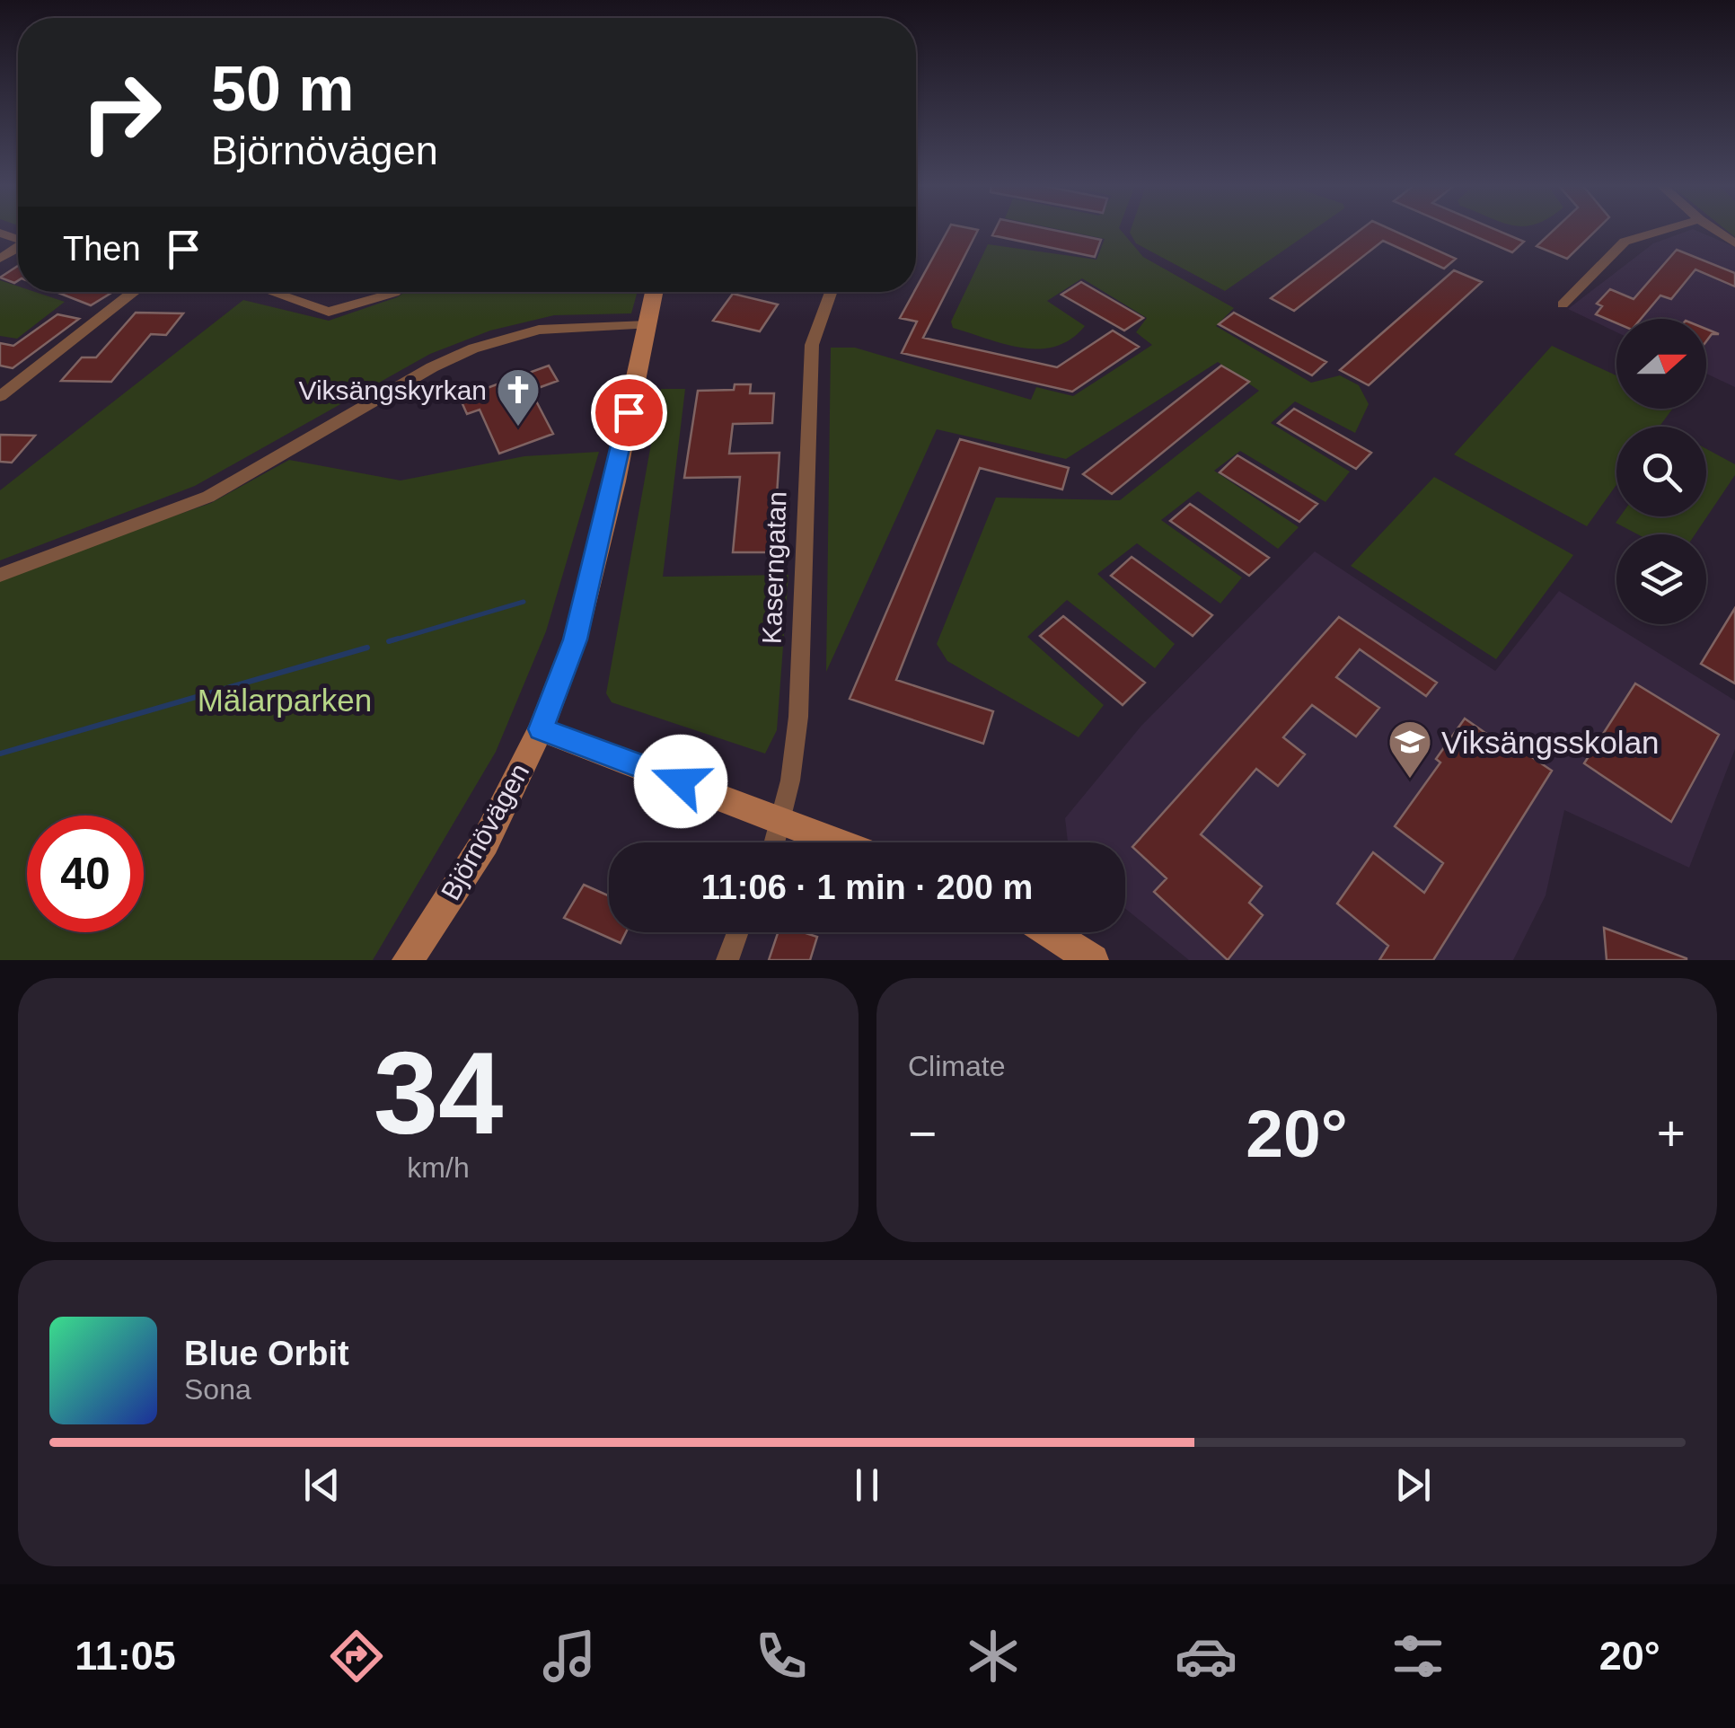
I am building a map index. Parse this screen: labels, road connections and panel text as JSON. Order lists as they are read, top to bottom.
{
  "streets": {
    "main road": ["Björnövägen"],
    "street": ["Kaserngatan"]
  },
  "parks": ["Mälarparken"],
  "places": {
    "church": ["Viksängskyrkan"],
    "school or university": ["Viksängsskolan"]
  },
  "north": "right",
  "page": {
    "turn": ["50 m", "Björnövägen"],
    "then": "Then",
    "limit": "40",
    "trip": "11:06 · 1 min · 200 m",
    "tile": [
      ["34", "km/h"],
      "Climate"
    ],
    "heat": ["−", "20°", "+"],
    "song": ["Blue Orbit", "Sona"],
    "tabs": ["11:05", "20°"]
  }
}
